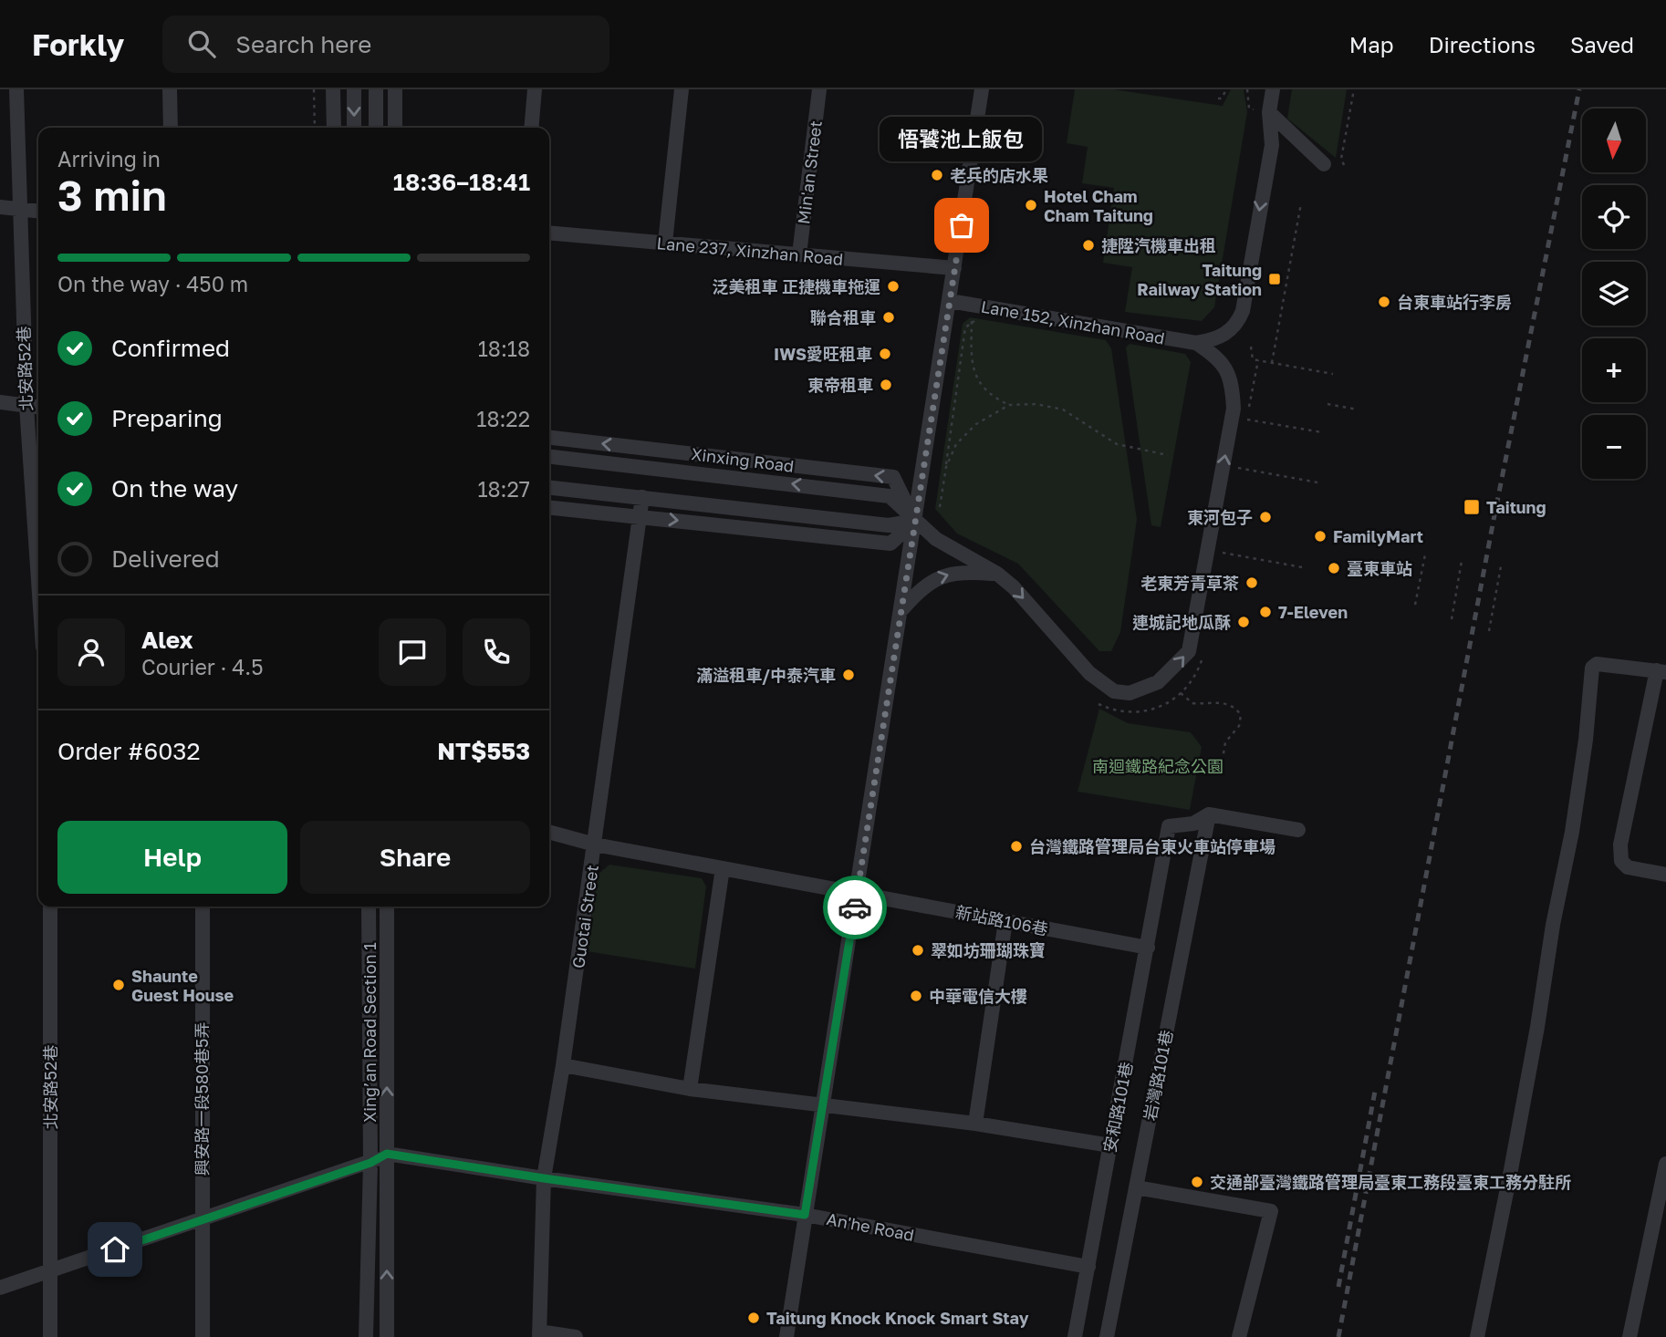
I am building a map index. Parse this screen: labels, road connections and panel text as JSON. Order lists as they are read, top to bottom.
{
  "streets": {
    "street": [
      "Min'an Street",
      "Lane 237, Xinzhan Road",
      "Lane 152, Xinzhan Road",
      "北安路52巷",
      "Xinxing Road",
      "Guotai Street",
      "新站路106巷",
      "Xing’an Road Section 1",
      "岩灣路101巷",
      "興安路一段580巷5弄",
      "安和路101巷",
      "An'he Road"
    ]
  },
  "crossings": [
    ["Min'an Street", "Lane 237, Xinzhan Road"],
    ["Lane 152, Xinzhan Road", "Xinxing Road"],
    ["Guotai Street", "新站路106巷"],
    ["Guotai Street", "An'he Road"],
    ["新站路106巷", "安和路101巷"],
    ["Xing’an Road Section 1", "An'he Road"],
    ["岩灣路101巷", "安和路101巷"],
    ["安和路101巷", "An'he Road"]
  ],
  "parks": ["南迴鐵路紀念公園"],
  "places": {
    "other": [
      "老兵的店水果",
      "Hotel Cham Cham Taitung",
      "悟饕池上飯包",
      "捷陞汽機車出租",
      "泛美租車 正捷機車拖運",
      "台東車站行李房",
      "聯合租車",
      "IWS愛旺租車",
      "東帝租車",
      "東河包子",
      "FamilyMart",
      "臺東車站",
      "老東芳青草茶",
      "7-Eleven",
      "連城記地瓜酥",
      "滿溢租車/中泰汽車",
      "台灣鐵路管理局台東火車站停車場",
      "翠如坊珊瑚珠寶",
      "Shaunte Guest House",
      "中華電信大樓",
      "交通部臺灣鐵路管理局臺東工務段臺東工務分駐所",
      "Taitung Knock Knock Smart Stay"
    ],
    "transit": ["Taitung Railway Station", "Taitung"]
  },
  "north": "bottom",
  "page": {
    "header": "Forkly",
    "search": "Search here",
    "nav": ["Map", "Directions", "Saved"],
    "map_buttons": ["+", "−"],
    "bubble": "悟饕池上飯包",
    "heading": ["3 min", "Arriving in", "18:36–18:41"],
    "panel": [
      "Alex",
      "Courier · 4.5",
      "Order #6032",
      "NT$553"
    ],
    "bar": "On the way · 450 m",
    "list": [
      ["Confirmed", "18:18"],
      ["Preparing", "18:22"],
      ["On the way", "18:27"],
      "Delivered"
    ],
    "buttons": ["Help", "Share"]
  }
}
